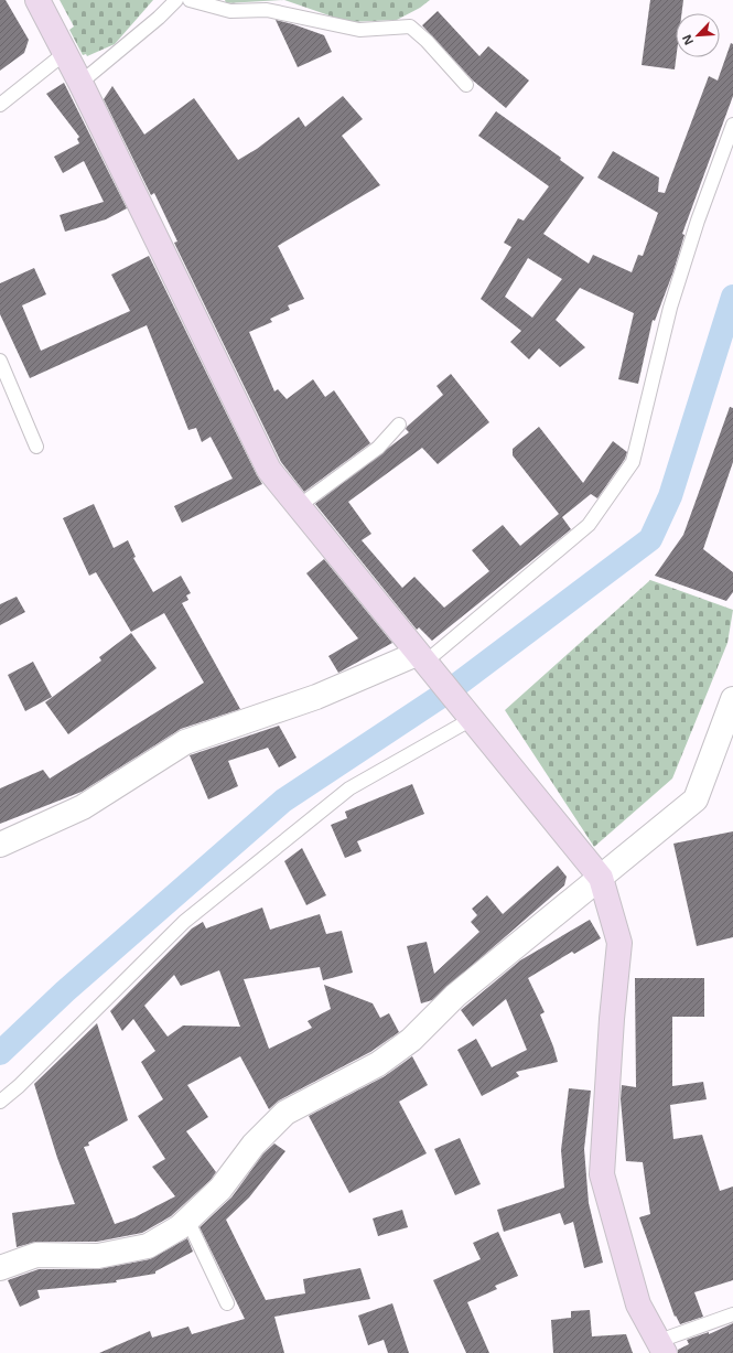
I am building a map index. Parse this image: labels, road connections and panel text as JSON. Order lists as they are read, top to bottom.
{
  "north": "bottom left"
}
